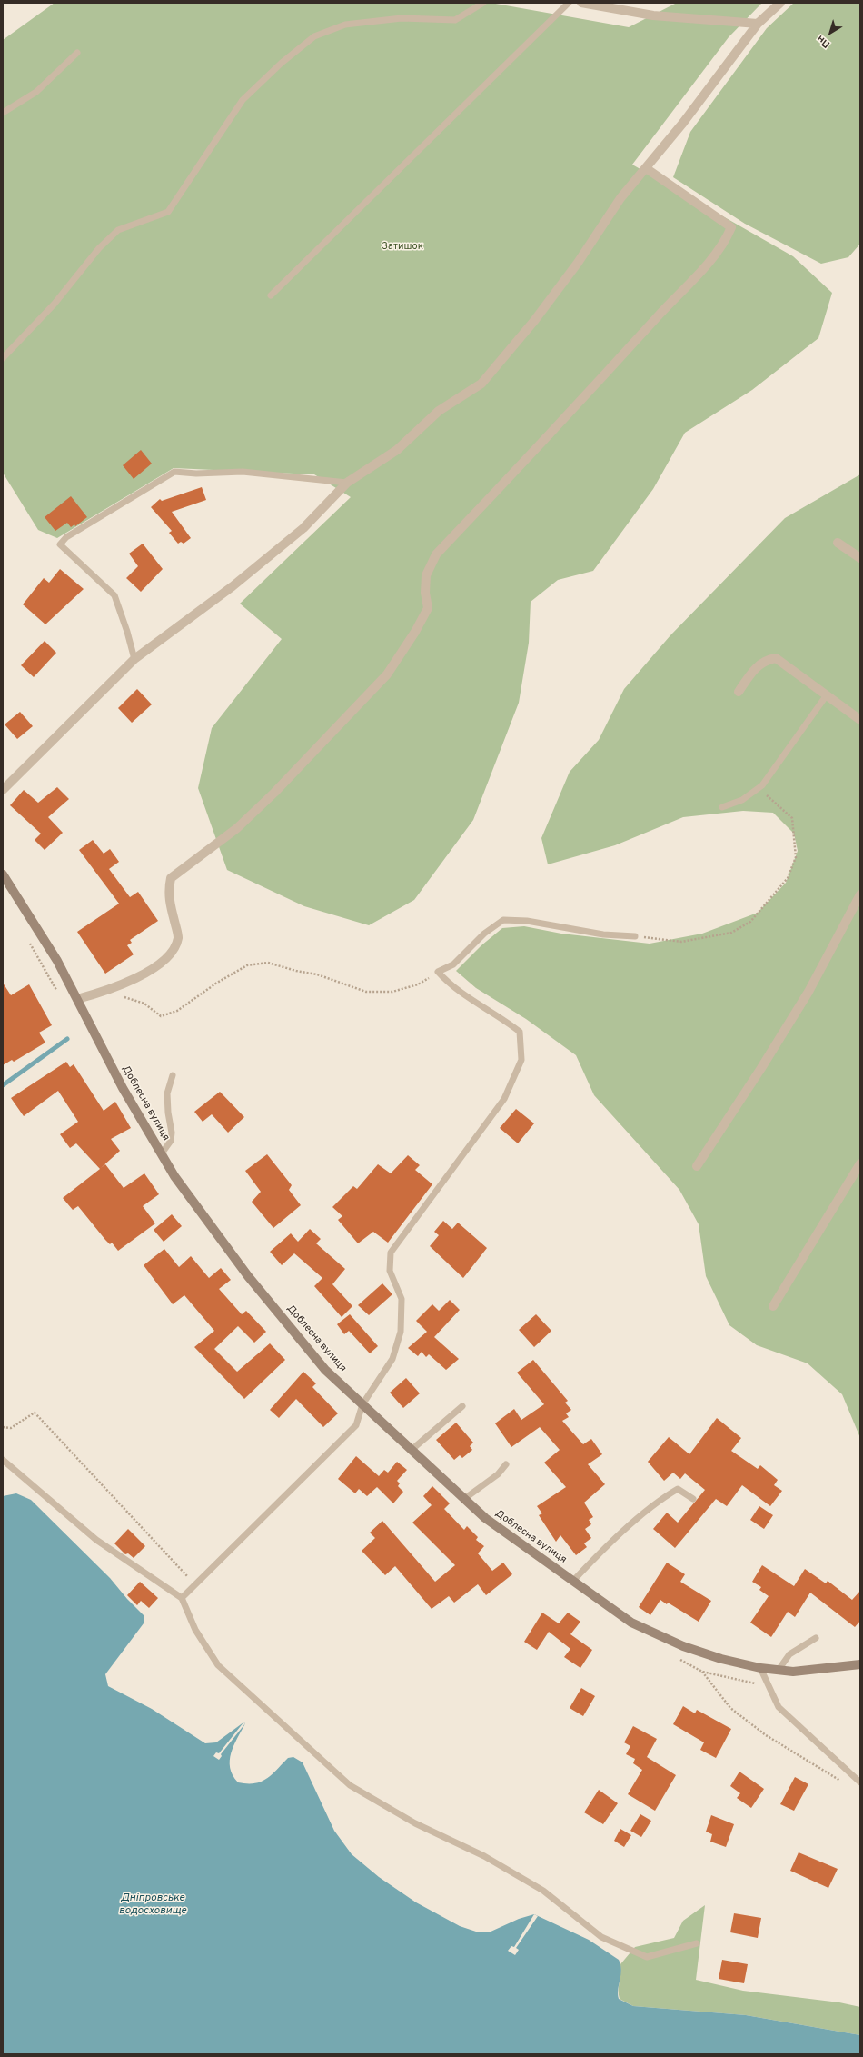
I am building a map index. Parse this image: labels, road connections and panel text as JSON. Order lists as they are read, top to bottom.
{
  "streets": {
    "street": ["Доблесна вулиця"]
  },
  "water": ["Дніпровське водосховище"],
  "parks": ["Затишок"],
  "north": "bottom left"
}
